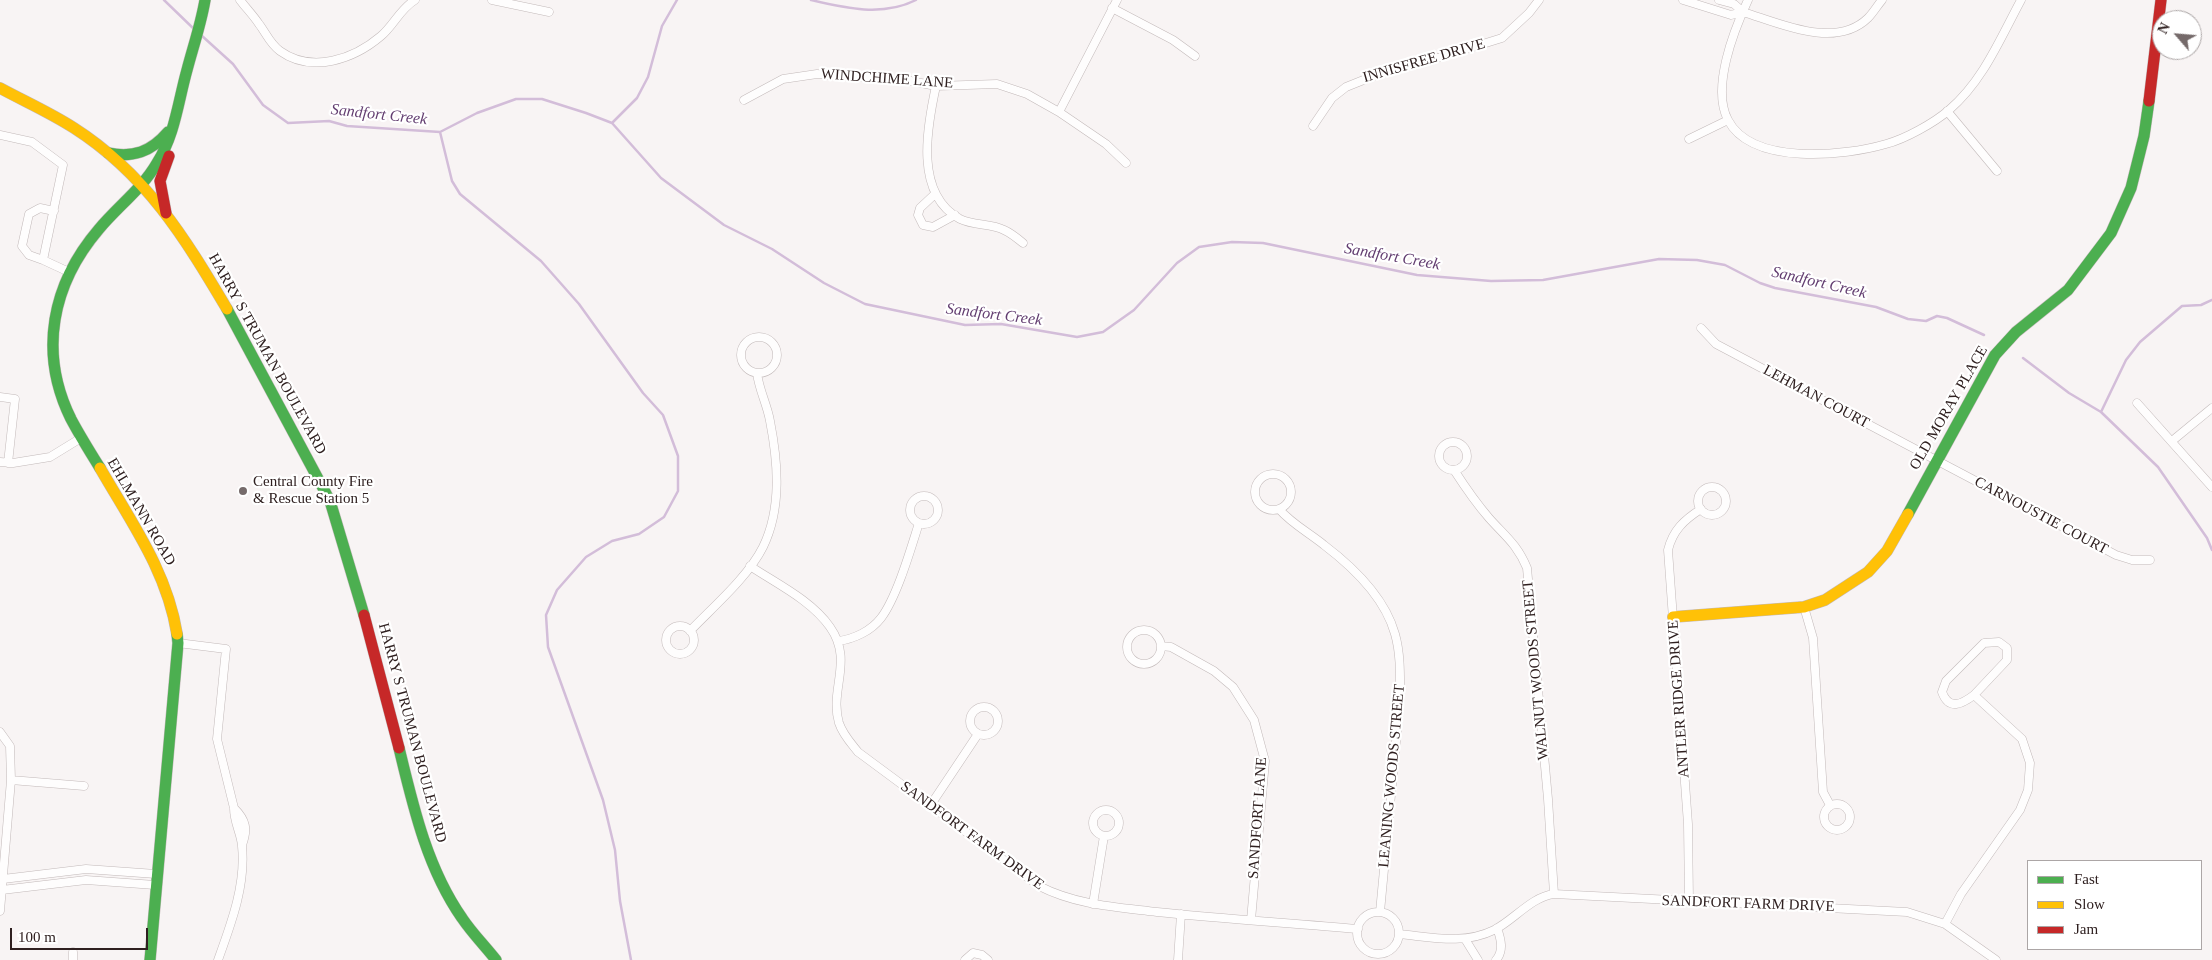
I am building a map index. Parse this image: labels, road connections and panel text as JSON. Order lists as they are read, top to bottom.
{
  "streets": {
    "street": [
      "INNISFREE DRIVE",
      "WINDCHIME LANE",
      "HARRY S TRUMAN BOULEVARD",
      "LEHMAN COURT",
      "OLD MORAY PLACE",
      "EHLMANN ROAD",
      "CARNOUSTIE COURT",
      "WALNUT WOODS STREET",
      "ANTLER RIDGE DRIVE",
      "LEANING WOODS STREET",
      "SANDFORT LANE",
      "SANDFORT FARM DRIVE"
    ]
  },
  "crossings": [
    ["HARRY S TRUMAN BOULEVARD", "EHLMANN ROAD"],
    ["LEHMAN COURT", "OLD MORAY PLACE"],
    ["LEHMAN COURT", "CARNOUSTIE COURT"],
    ["OLD MORAY PLACE", "CARNOUSTIE COURT"],
    ["OLD MORAY PLACE", "ANTLER RIDGE DRIVE"],
    ["WALNUT WOODS STREET", "SANDFORT FARM DRIVE"],
    ["ANTLER RIDGE DRIVE", "SANDFORT FARM DRIVE"],
    ["LEANING WOODS STREET", "SANDFORT FARM DRIVE"],
    ["SANDFORT LANE", "SANDFORT FARM DRIVE"]
  ],
  "water": ["Sandfort Creek"],
  "places": ["Central County Fire & Rescue Station 5"],
  "legend": ["Fast", "Slow", "Jam"],
  "scale_bar": "100 m",
  "north": "top left"
}
